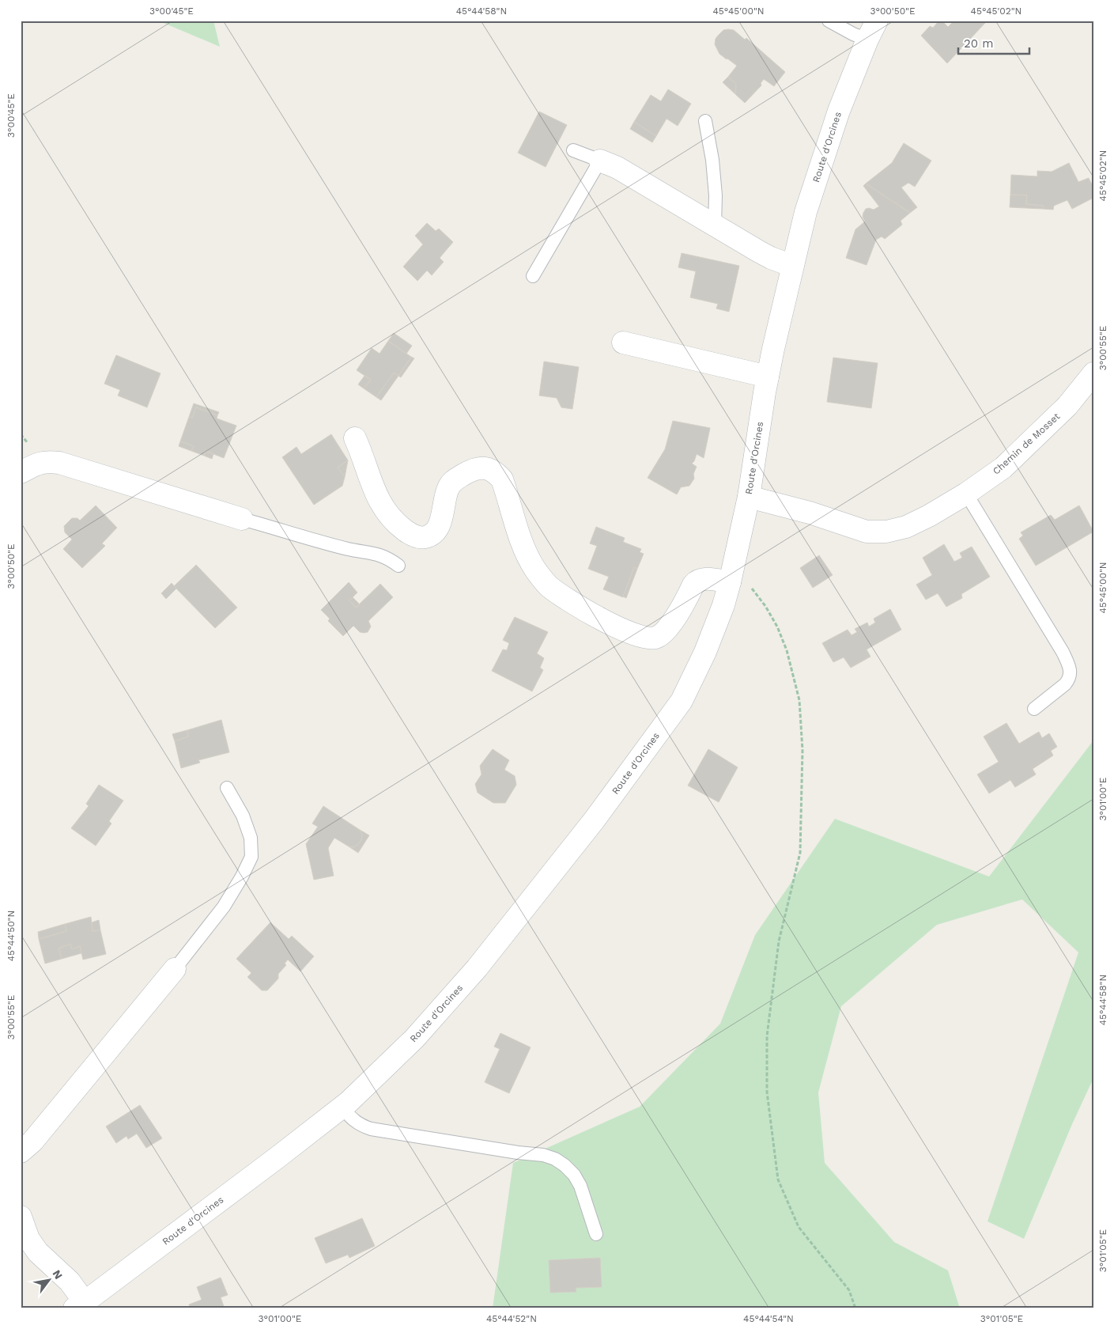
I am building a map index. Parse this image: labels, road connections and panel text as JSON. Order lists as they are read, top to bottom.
{
  "streets": {
    "street": ["Route d'Orcines", "Chemin de Mosset"]
  },
  "crossings": [
    ["Route d'Orcines", "Chemin de Mosset"]
  ],
  "scale_bar": "20 m",
  "north": "top right",
  "coordinates": [
    "3°00'45\"E",
    "45°44'58\"N",
    "45°45'00\"N",
    "3°00'50\"E",
    "45°45'02\"N",
    "3°00'55\"E",
    "3°01'00\"E",
    "45°44'50\"N",
    "3°01'05\"E",
    "45°44'52\"N",
    "45°44'54\"N"
  ]
}
